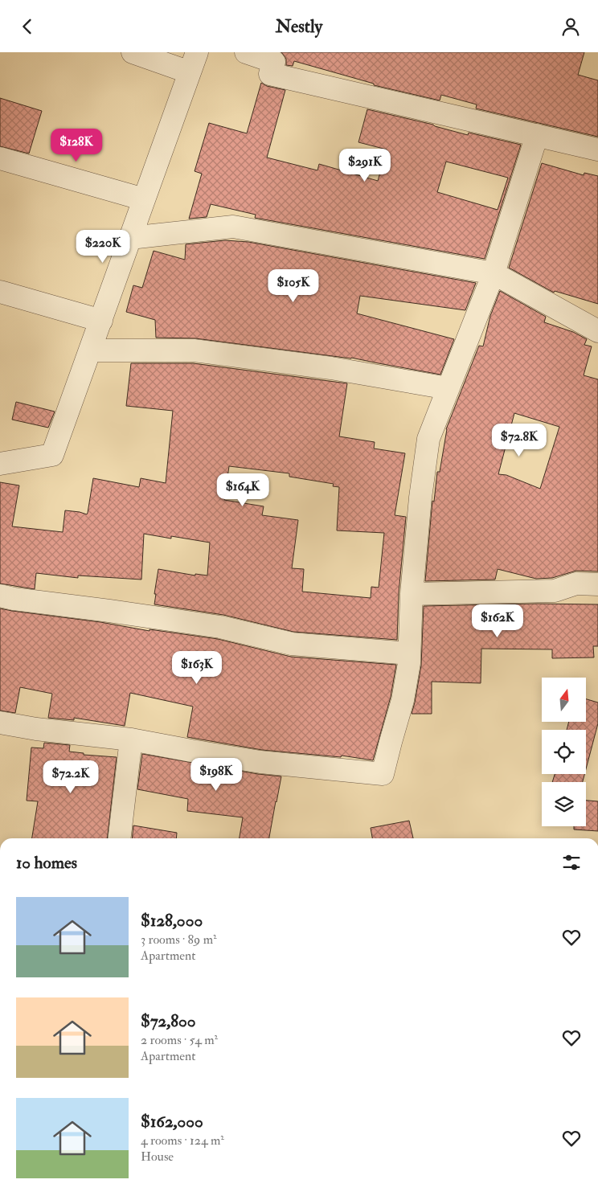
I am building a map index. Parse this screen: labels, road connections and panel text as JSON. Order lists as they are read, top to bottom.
{
  "north": "top",
  "page": {
    "header": "Nestly",
    "price": [
      "$128K",
      "$291K",
      "$220K",
      "$105K",
      "$72.8K",
      "$164K",
      "$162K",
      "$163K",
      "$198K",
      "$72.2K"
    ],
    "heading": "10 homes",
    "list": [
      {
        "name": "$128,000",
        "note": "3 rooms · 89 m² · Apartment"
      },
      {
        "name": "$72,800",
        "note": "2 rooms · 54 m² · Apartment"
      },
      {
        "name": "$162,000",
        "note": "4 rooms · 124 m² · House"
      }
    ]
  }
}
